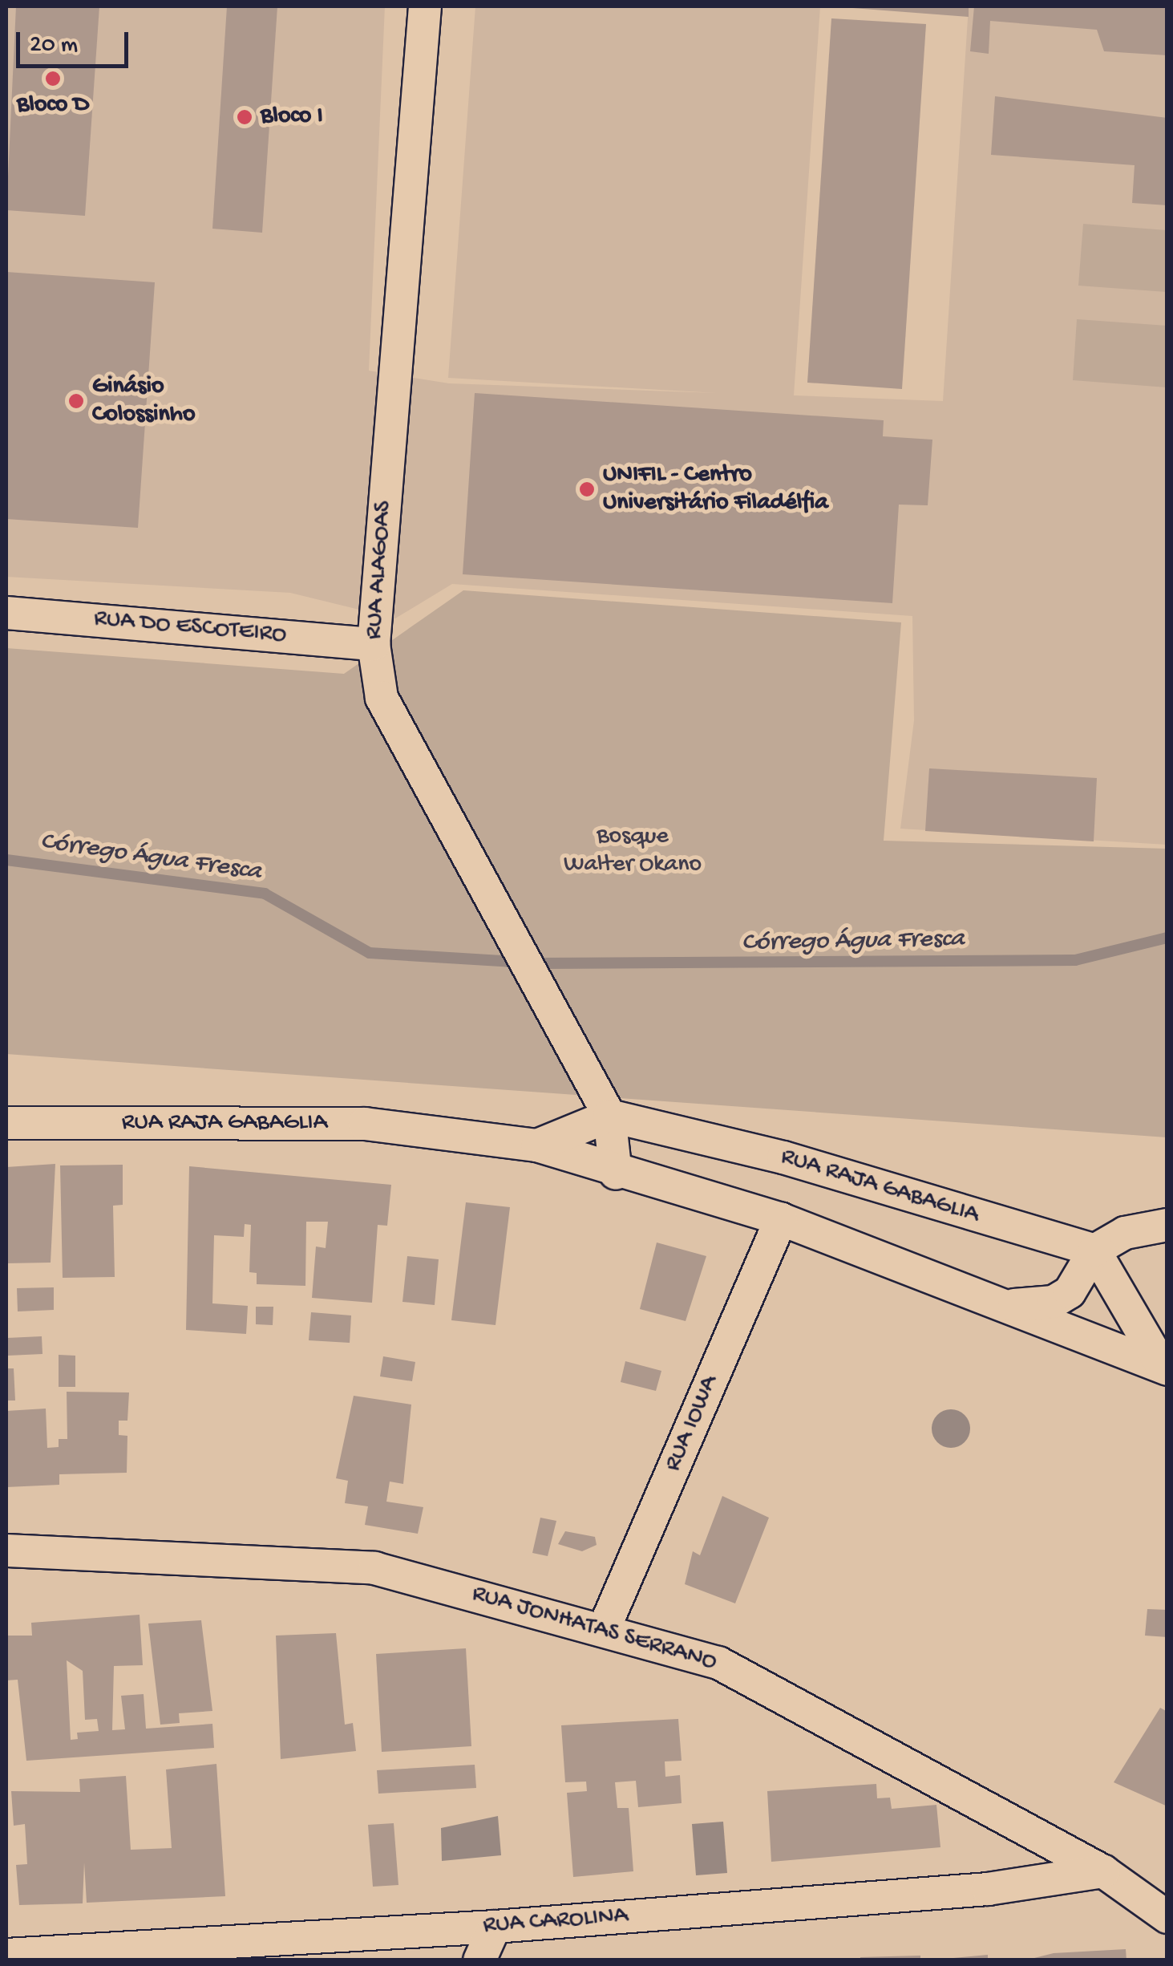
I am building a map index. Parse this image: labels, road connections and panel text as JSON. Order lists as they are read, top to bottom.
{
  "streets": {
    "street": [
      "RUA ALAGOAS",
      "RUA DO ESCOTEIRO",
      "RUA RAJA GABAGLIA",
      "RUA IOWA",
      "RUA JONHATAS SERRANO",
      "RUA CAROLINA"
    ]
  },
  "crossings": [
    ["RUA ALAGOAS", "RUA DO ESCOTEIRO"],
    ["RUA ALAGOAS", "RUA RAJA GABAGLIA"],
    ["RUA RAJA GABAGLIA", "RUA IOWA"],
    ["RUA IOWA", "RUA JONHATAS SERRANO"],
    ["RUA JONHATAS SERRANO", "RUA CAROLINA"]
  ],
  "water": ["Córrego Água Fresca"],
  "parks": ["Bosque Walter Okano"],
  "places": [
    "Bloco D",
    "Bloco I",
    "Ginásio Colossinho",
    "UNIFIL - Centro Universitário Filadélfia"
  ],
  "scale_bar": "20 m"
}
